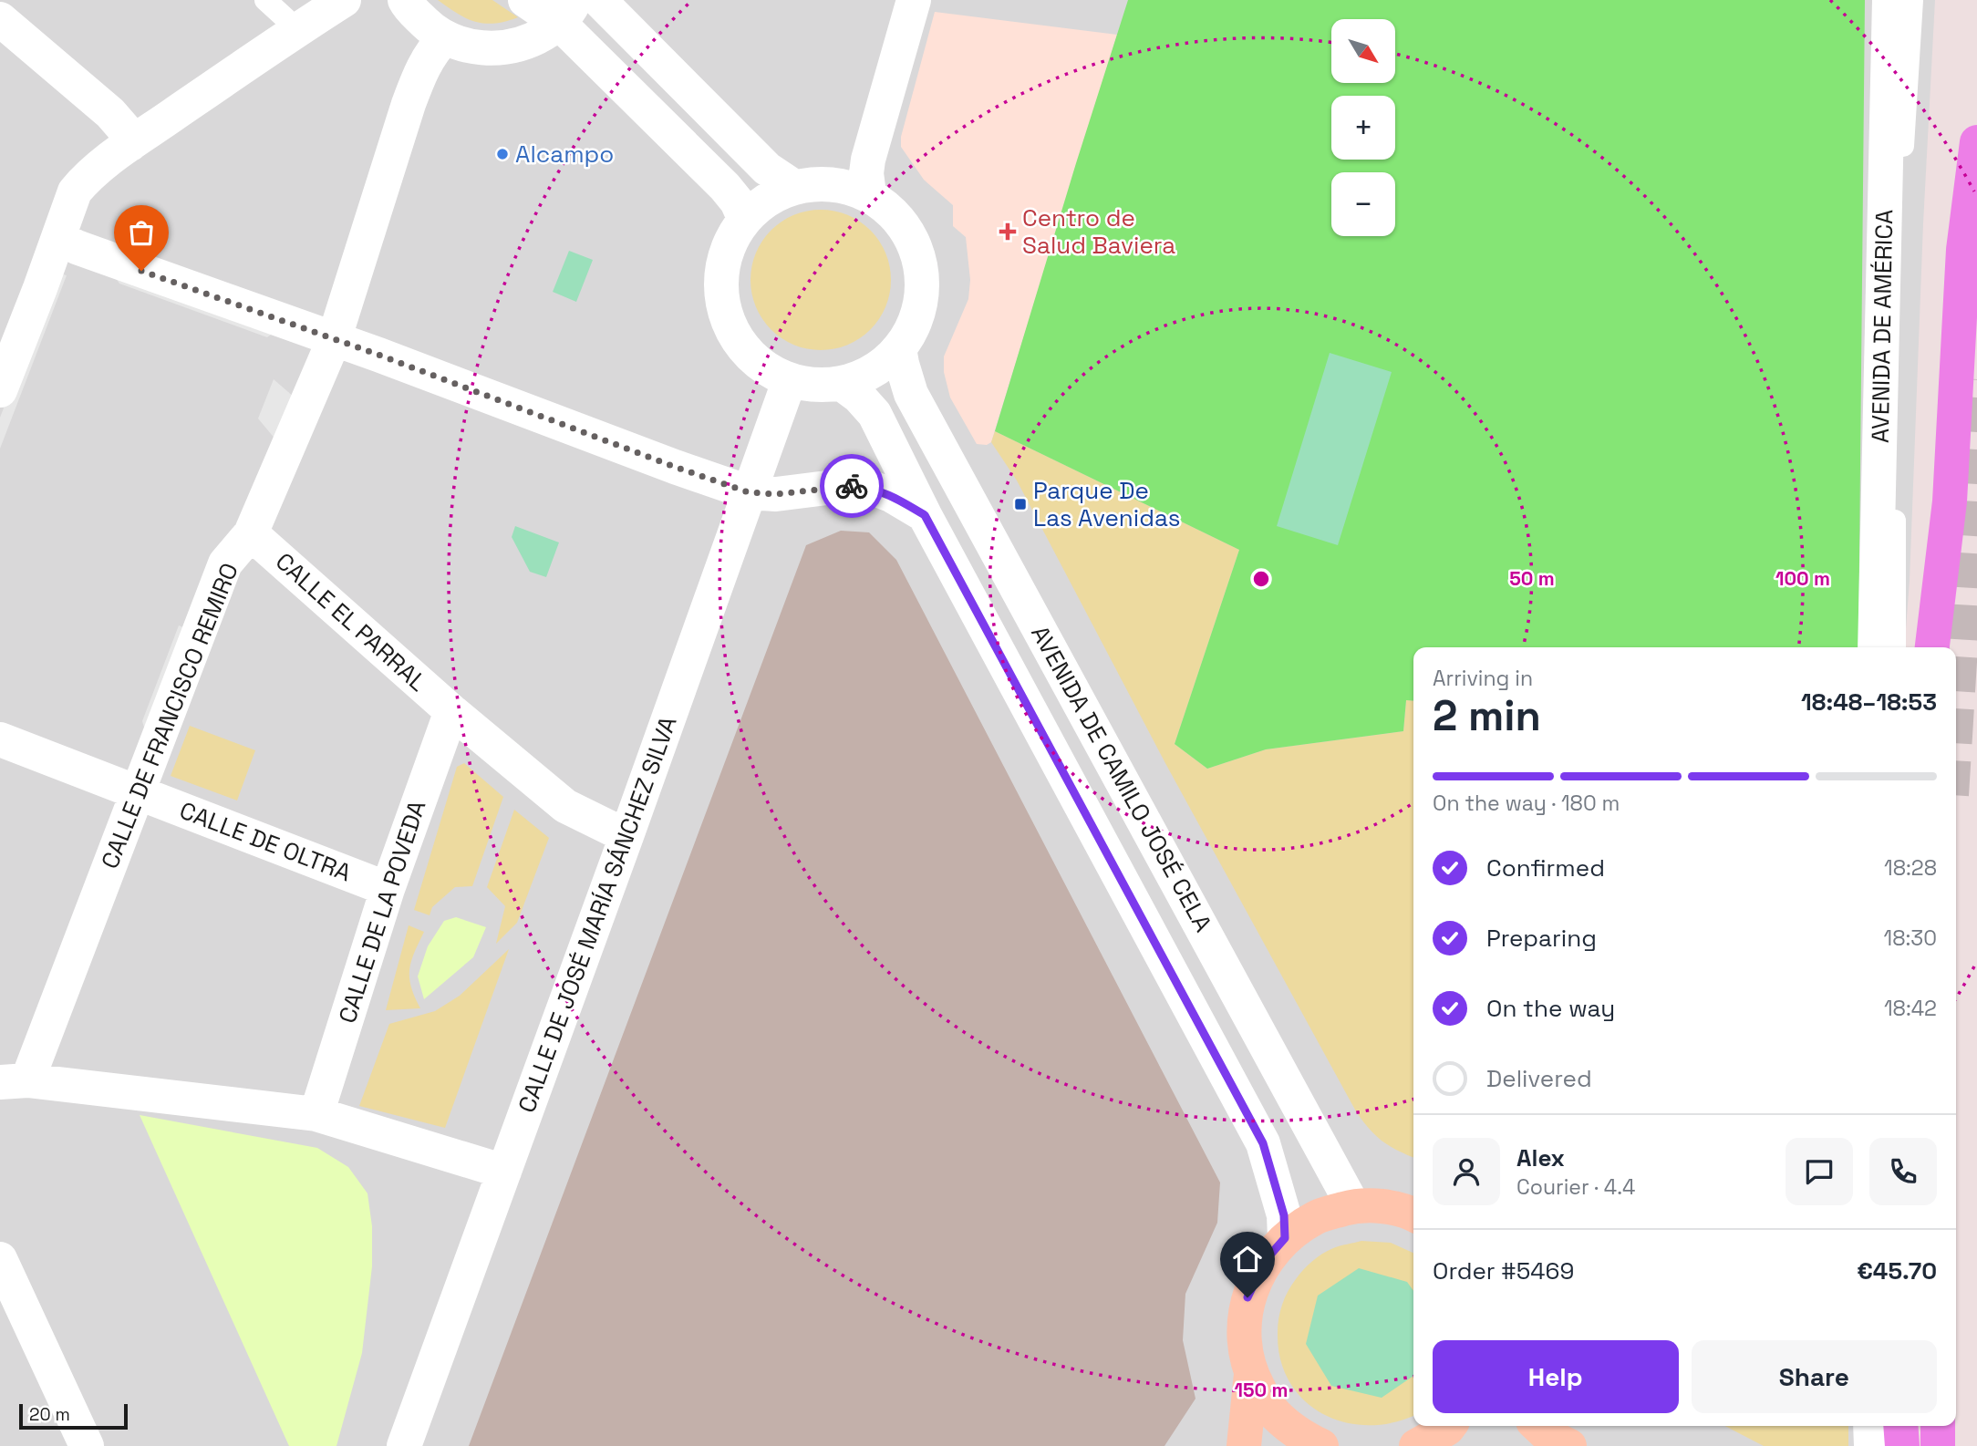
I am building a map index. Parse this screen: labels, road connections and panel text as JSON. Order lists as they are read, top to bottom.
{
  "streets": {
    "street": [
      "AVENIDA DE AMÉRICA",
      "CALLE EL PARRAL",
      "CALLE DE FRANCISCO REMIRO",
      "AVENIDA DE CAMILO JOSÉ CELA",
      "CALLE DE OLTRA",
      "CALLE DE LA POVEDA",
      "CALLE DE JOSÉ MARÍA SÁNCHEZ SILVA"
    ]
  },
  "crossings": [
    ["CALLE EL PARRAL", "CALLE DE FRANCISCO REMIRO"],
    ["CALLE EL PARRAL", "CALLE DE LA POVEDA"],
    ["CALLE EL PARRAL", "CALLE DE JOSÉ MARÍA SÁNCHEZ SILVA"],
    ["CALLE DE FRANCISCO REMIRO", "CALLE DE OLTRA"],
    ["CALLE DE FRANCISCO REMIRO", "CALLE DE LA POVEDA"],
    ["CALLE DE FRANCISCO REMIRO", "CALLE DE JOSÉ MARÍA SÁNCHEZ SILVA"],
    ["AVENIDA DE CAMILO JOSÉ CELA", "CALLE DE JOSÉ MARÍA SÁNCHEZ SILVA"],
    ["CALLE DE OLTRA", "CALLE DE LA POVEDA"]
  ],
  "places": {
    "other": ["Alcampo"],
    "health": ["Centro de Salud Baviera"],
    "transit": ["Parque De Las Avenidas"]
  },
  "scale_bar": "20 m",
  "north": "bottom right",
  "page": {
    "map_buttons": ["+", "−"],
    "heading": ["2 min", "Arriving in", "18:48–18:53"],
    "panel": [
      "Alex",
      "Courier · 4.4",
      "Order #5469",
      "€45.70"
    ],
    "bar": "On the way · 180 m",
    "list": [
      ["Confirmed", "18:28"],
      ["Preparing", "18:30"],
      ["On the way", "18:42"],
      "Delivered"
    ],
    "buttons": ["Help", "Share"],
    "scale": "20 m"
  },
  "rings": ["50 m", "100 m", "150 m"]
}
